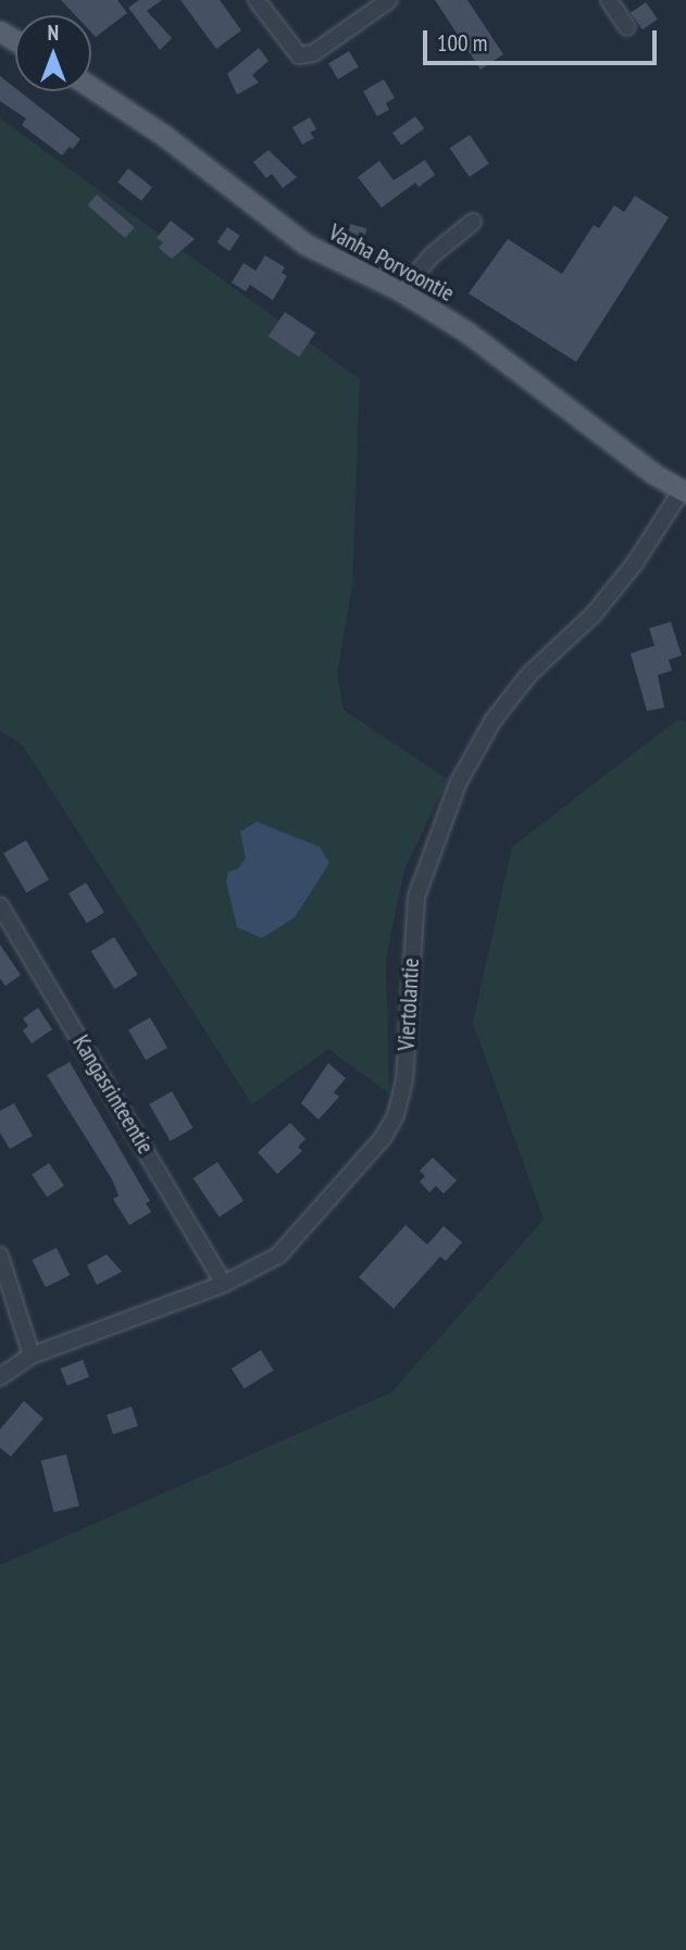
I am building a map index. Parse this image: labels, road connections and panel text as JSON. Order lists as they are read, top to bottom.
{
  "streets": {
    "main road": ["Vanha Porvoontie"],
    "street": ["Viertolantie", "Kangasrinteentie"]
  },
  "crossings": [
    ["Vanha Porvoontie", "Viertolantie"],
    ["Viertolantie", "Kangasrinteentie"]
  ],
  "scale_bar": "100 m",
  "north": "top"
}
